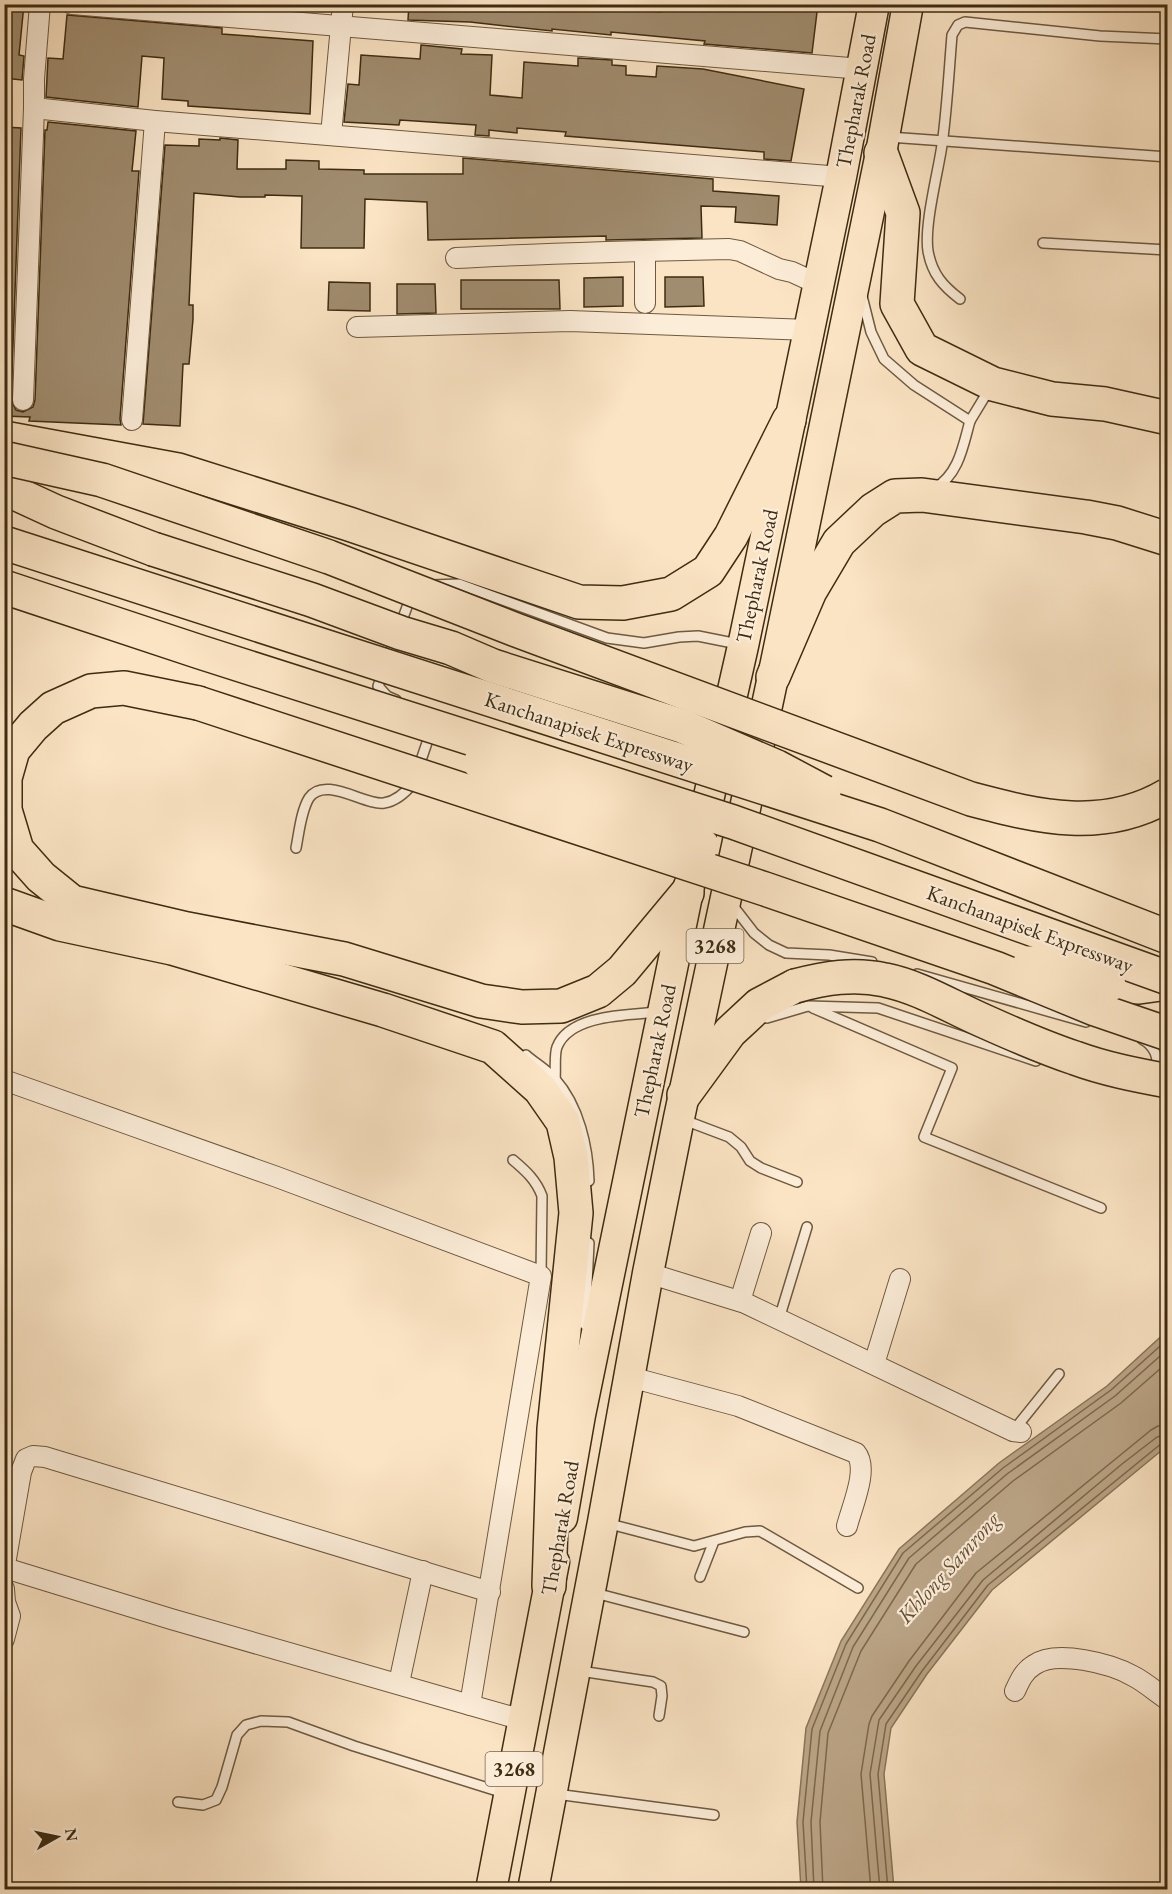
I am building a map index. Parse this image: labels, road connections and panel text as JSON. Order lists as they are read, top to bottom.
{
  "streets": {
    "highway": ["Kanchanapisek Expressway"],
    "main road": ["Thepharak Road", "3268"]
  },
  "water": ["Khlong Samrong"],
  "north": "right"
}
